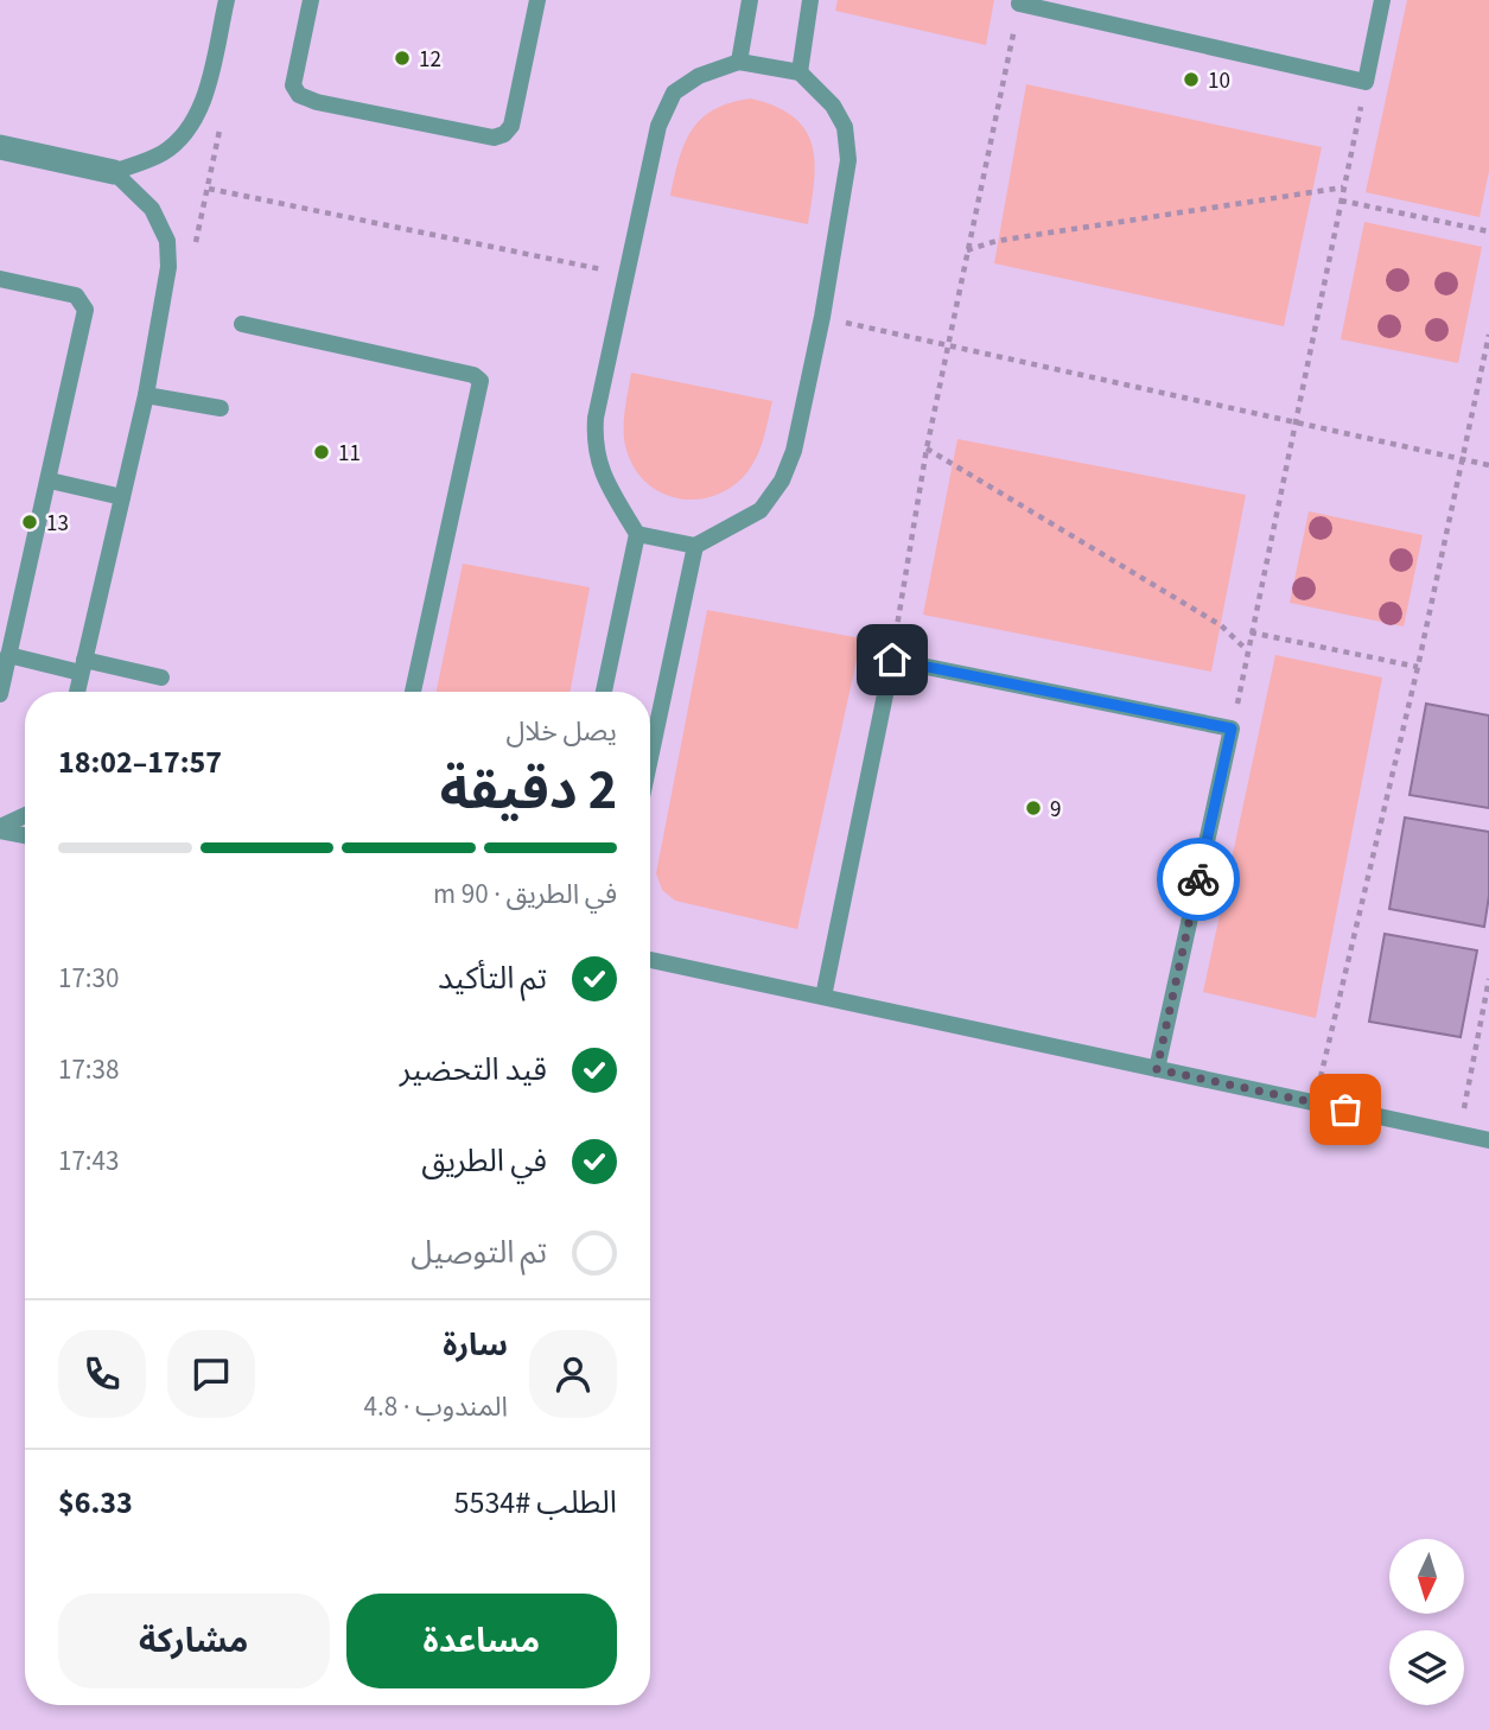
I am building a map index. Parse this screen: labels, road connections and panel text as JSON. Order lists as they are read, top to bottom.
{
  "places": [
    "12",
    "10",
    "11",
    "13",
    "9"
  ],
  "north": "bottom",
  "page": {
    "heading": ["2 دقيقة", "يصل خلال", "17:57–18:02"],
    "panel": [
      "سارة",
      "المندوب · 4.8",
      "الطلب #5534",
      "$6.33"
    ],
    "bar": "في الطريق · 90 m",
    "list": [
      ["تم التأكيد", "17:30"],
      ["قيد التحضير", "17:38"],
      ["في الطريق", "17:43"],
      "تم التوصيل"
    ],
    "buttons": ["مساعدة", "مشاركة"]
  }
}
